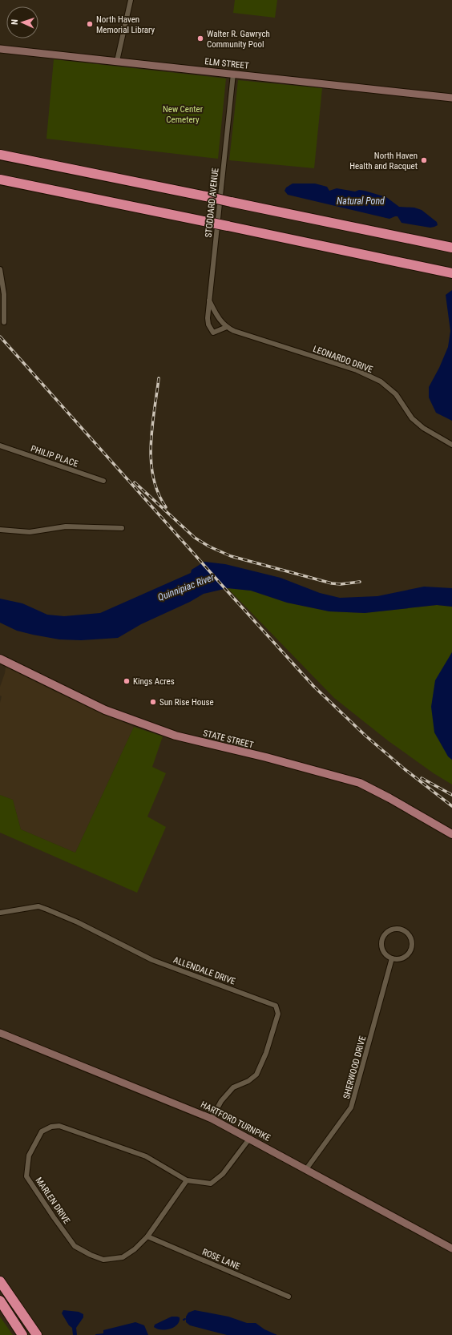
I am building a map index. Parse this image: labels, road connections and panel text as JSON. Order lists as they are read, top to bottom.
{
  "streets": {
    "main road": ["ELM STREET", "STATE STREET", "HARTFORD TURNPIKE"],
    "street": [
      "STODDARD AVENUE",
      "LEONARDO DRIVE",
      "PHILIP PLACE",
      "ALLENDALE DRIVE",
      "SHERWOOD DRIVE",
      "MARLEN DRIVE",
      "ROSE LANE"
    ]
  },
  "crossings": [
    ["ELM STREET", "STODDARD AVENUE"],
    ["STODDARD AVENUE", "LEONARDO DRIVE"],
    ["ALLENDALE DRIVE", "HARTFORD TURNPIKE"],
    ["SHERWOOD DRIVE", "HARTFORD TURNPIKE"],
    ["HARTFORD TURNPIKE", "MARLEN DRIVE"],
    ["MARLEN DRIVE", "ROSE LANE"]
  ],
  "water": ["Natural Pond", "Quinnipiac River"],
  "parks": ["New Center Cemetery"],
  "places": [
    "North Haven Memorial Library",
    "Walter R. Gawrych Community Pool",
    "North Haven Health and Racquet",
    "Kings Acres",
    "Sun Rise House"
  ],
  "north": "left"
}
